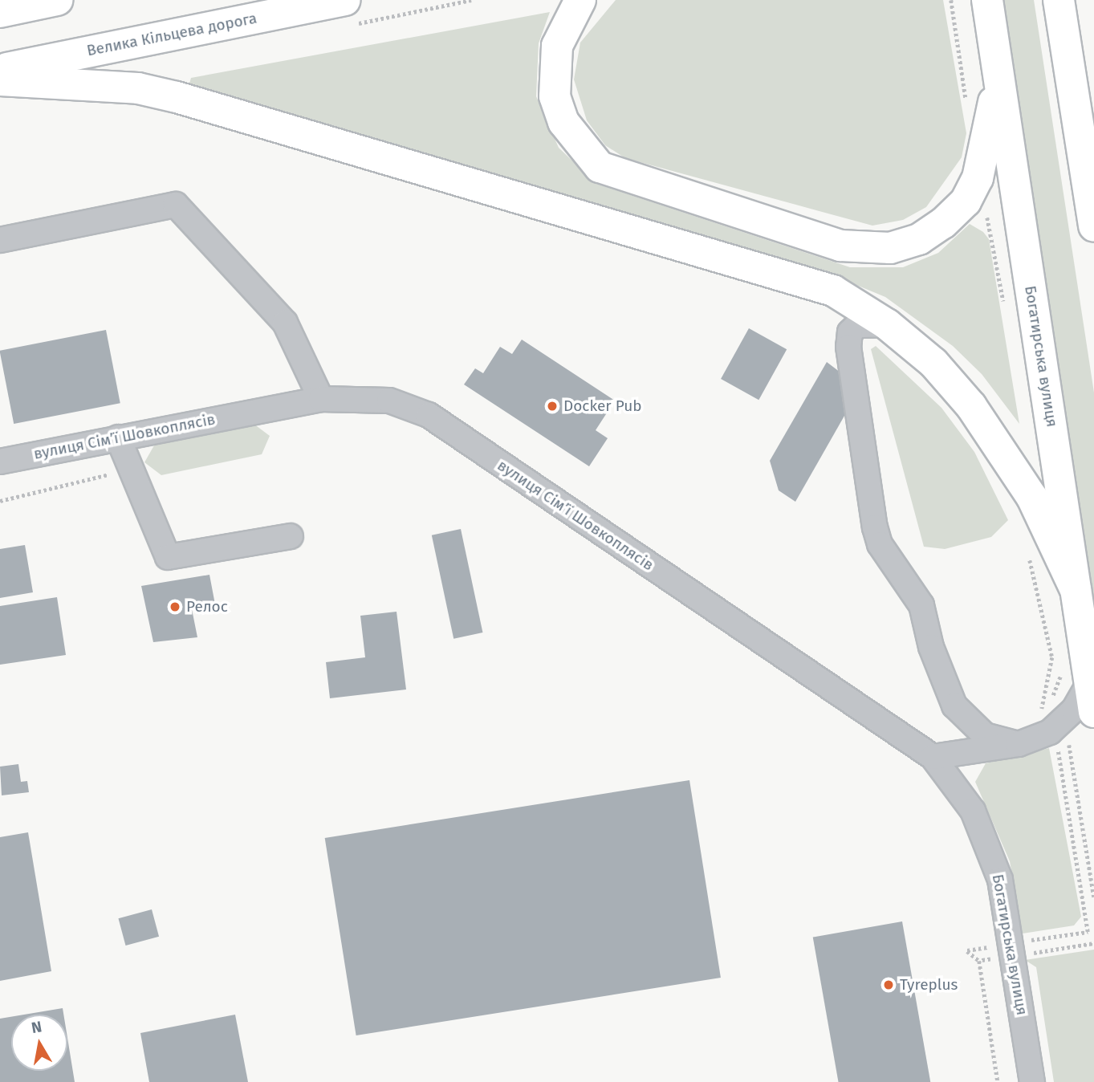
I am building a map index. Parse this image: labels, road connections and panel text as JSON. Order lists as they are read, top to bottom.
{
  "streets": {
    "main road": ["Велика Кільцева дорога", "Богатирська вулиця"],
    "street": ["вулиця Сімʼї Шовкоплясів"]
  },
  "crossings": [
    ["Богатирська вулиця", "вулиця Сімʼї Шовкоплясів"]
  ],
  "places": ["Docker Pub", "Релос", "Tyreplus"],
  "north": "top"
}
